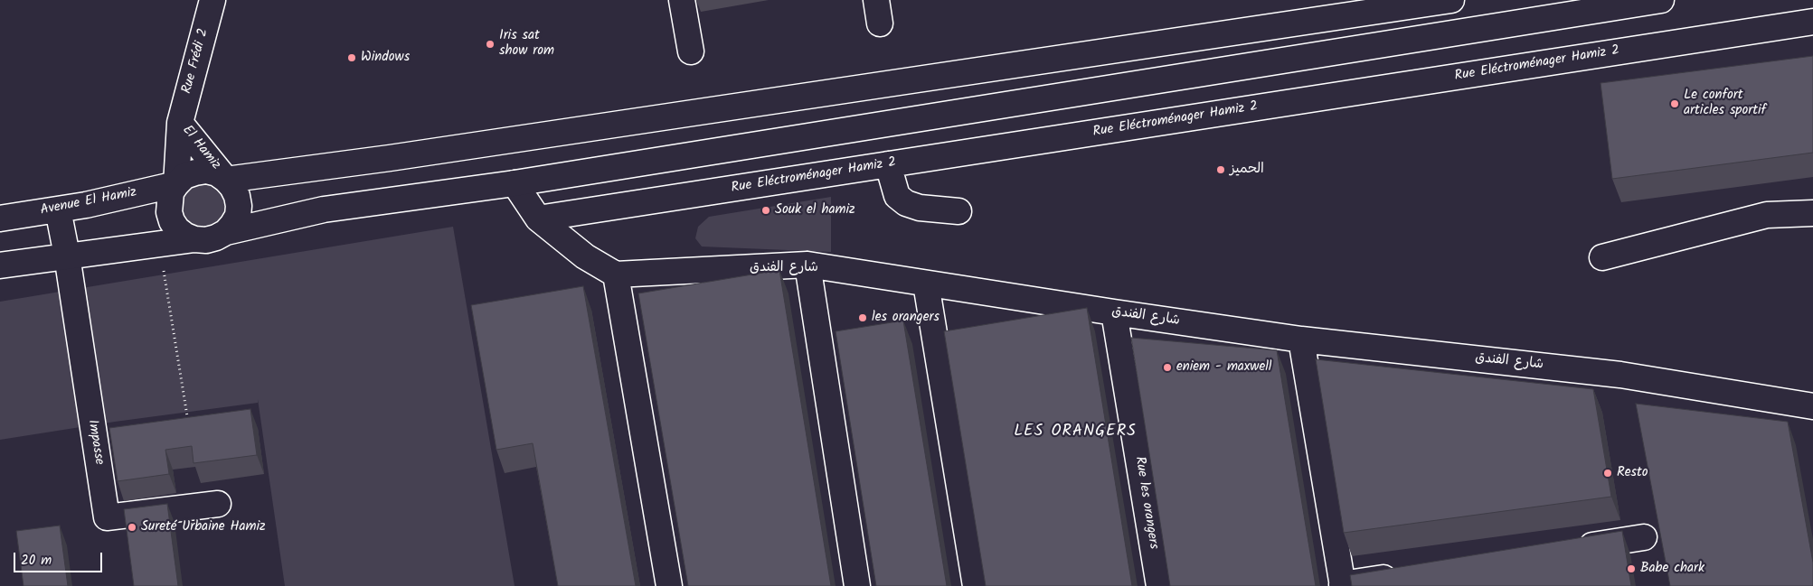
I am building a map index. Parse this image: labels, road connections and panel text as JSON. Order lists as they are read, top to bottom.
{
  "streets": {
    "main road": [
      "Rue Frédi 2",
      "Rue Eléctroménager Hamiz 2",
      "El Hamiz",
      "Avenue El Hamiz",
      "شارع الفندق",
      "Impasse",
      "Rue les orangers"
    ]
  },
  "crossings": [
    ["Rue Frédi 2", "El Hamiz"],
    ["El Hamiz", "Avenue El Hamiz"],
    ["شارع الفندق", "Rue les orangers"]
  ],
  "districts": ["LES ORANGERS"],
  "places": [
    "Iris sat show rom",
    "Windows",
    "Le confort articles sportif",
    "الحميز",
    "Souk el hamiz",
    "les orangers",
    "eniem - maxwell",
    "Resto",
    "Sureté Urbaine Hamiz",
    "Babe chark"
  ],
  "scale_bar": "20 m"
}
